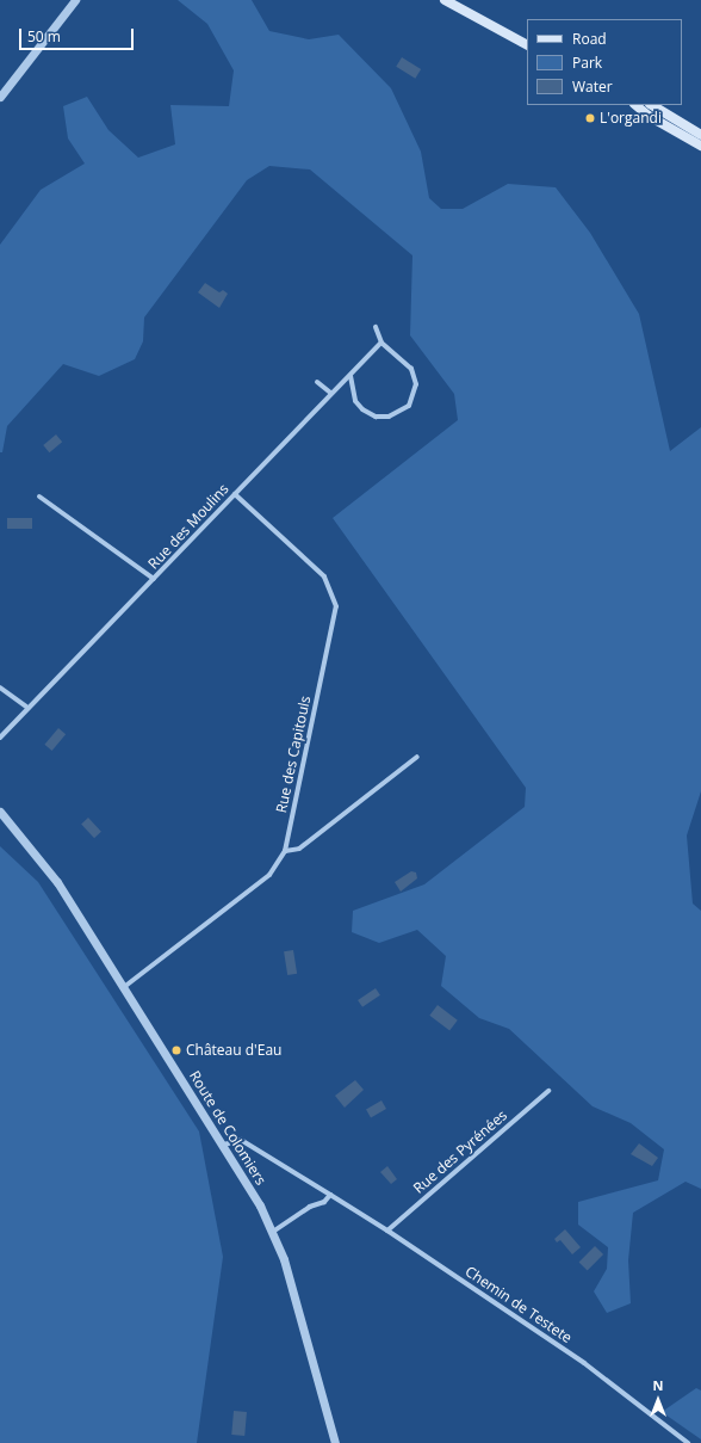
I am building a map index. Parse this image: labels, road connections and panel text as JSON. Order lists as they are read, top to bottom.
{
  "streets": {
    "street": [
      "Rue des Moulins",
      "Rue des Capitouls",
      "Route de Colomiers",
      "Rue des Pyrénées",
      "Chemin de Testete"
    ]
  },
  "crossings": [
    ["Rue des Moulins", "Rue des Capitouls"],
    ["Rue des Capitouls", "Route de Colomiers"],
    ["Route de Colomiers", "Chemin de Testete"],
    ["Rue des Pyrénées", "Chemin de Testete"]
  ],
  "places": ["L'organdi", "Château d'Eau"],
  "legend": ["Road", "Park", "Water"],
  "scale_bar": "50 m",
  "north": "top"
}
